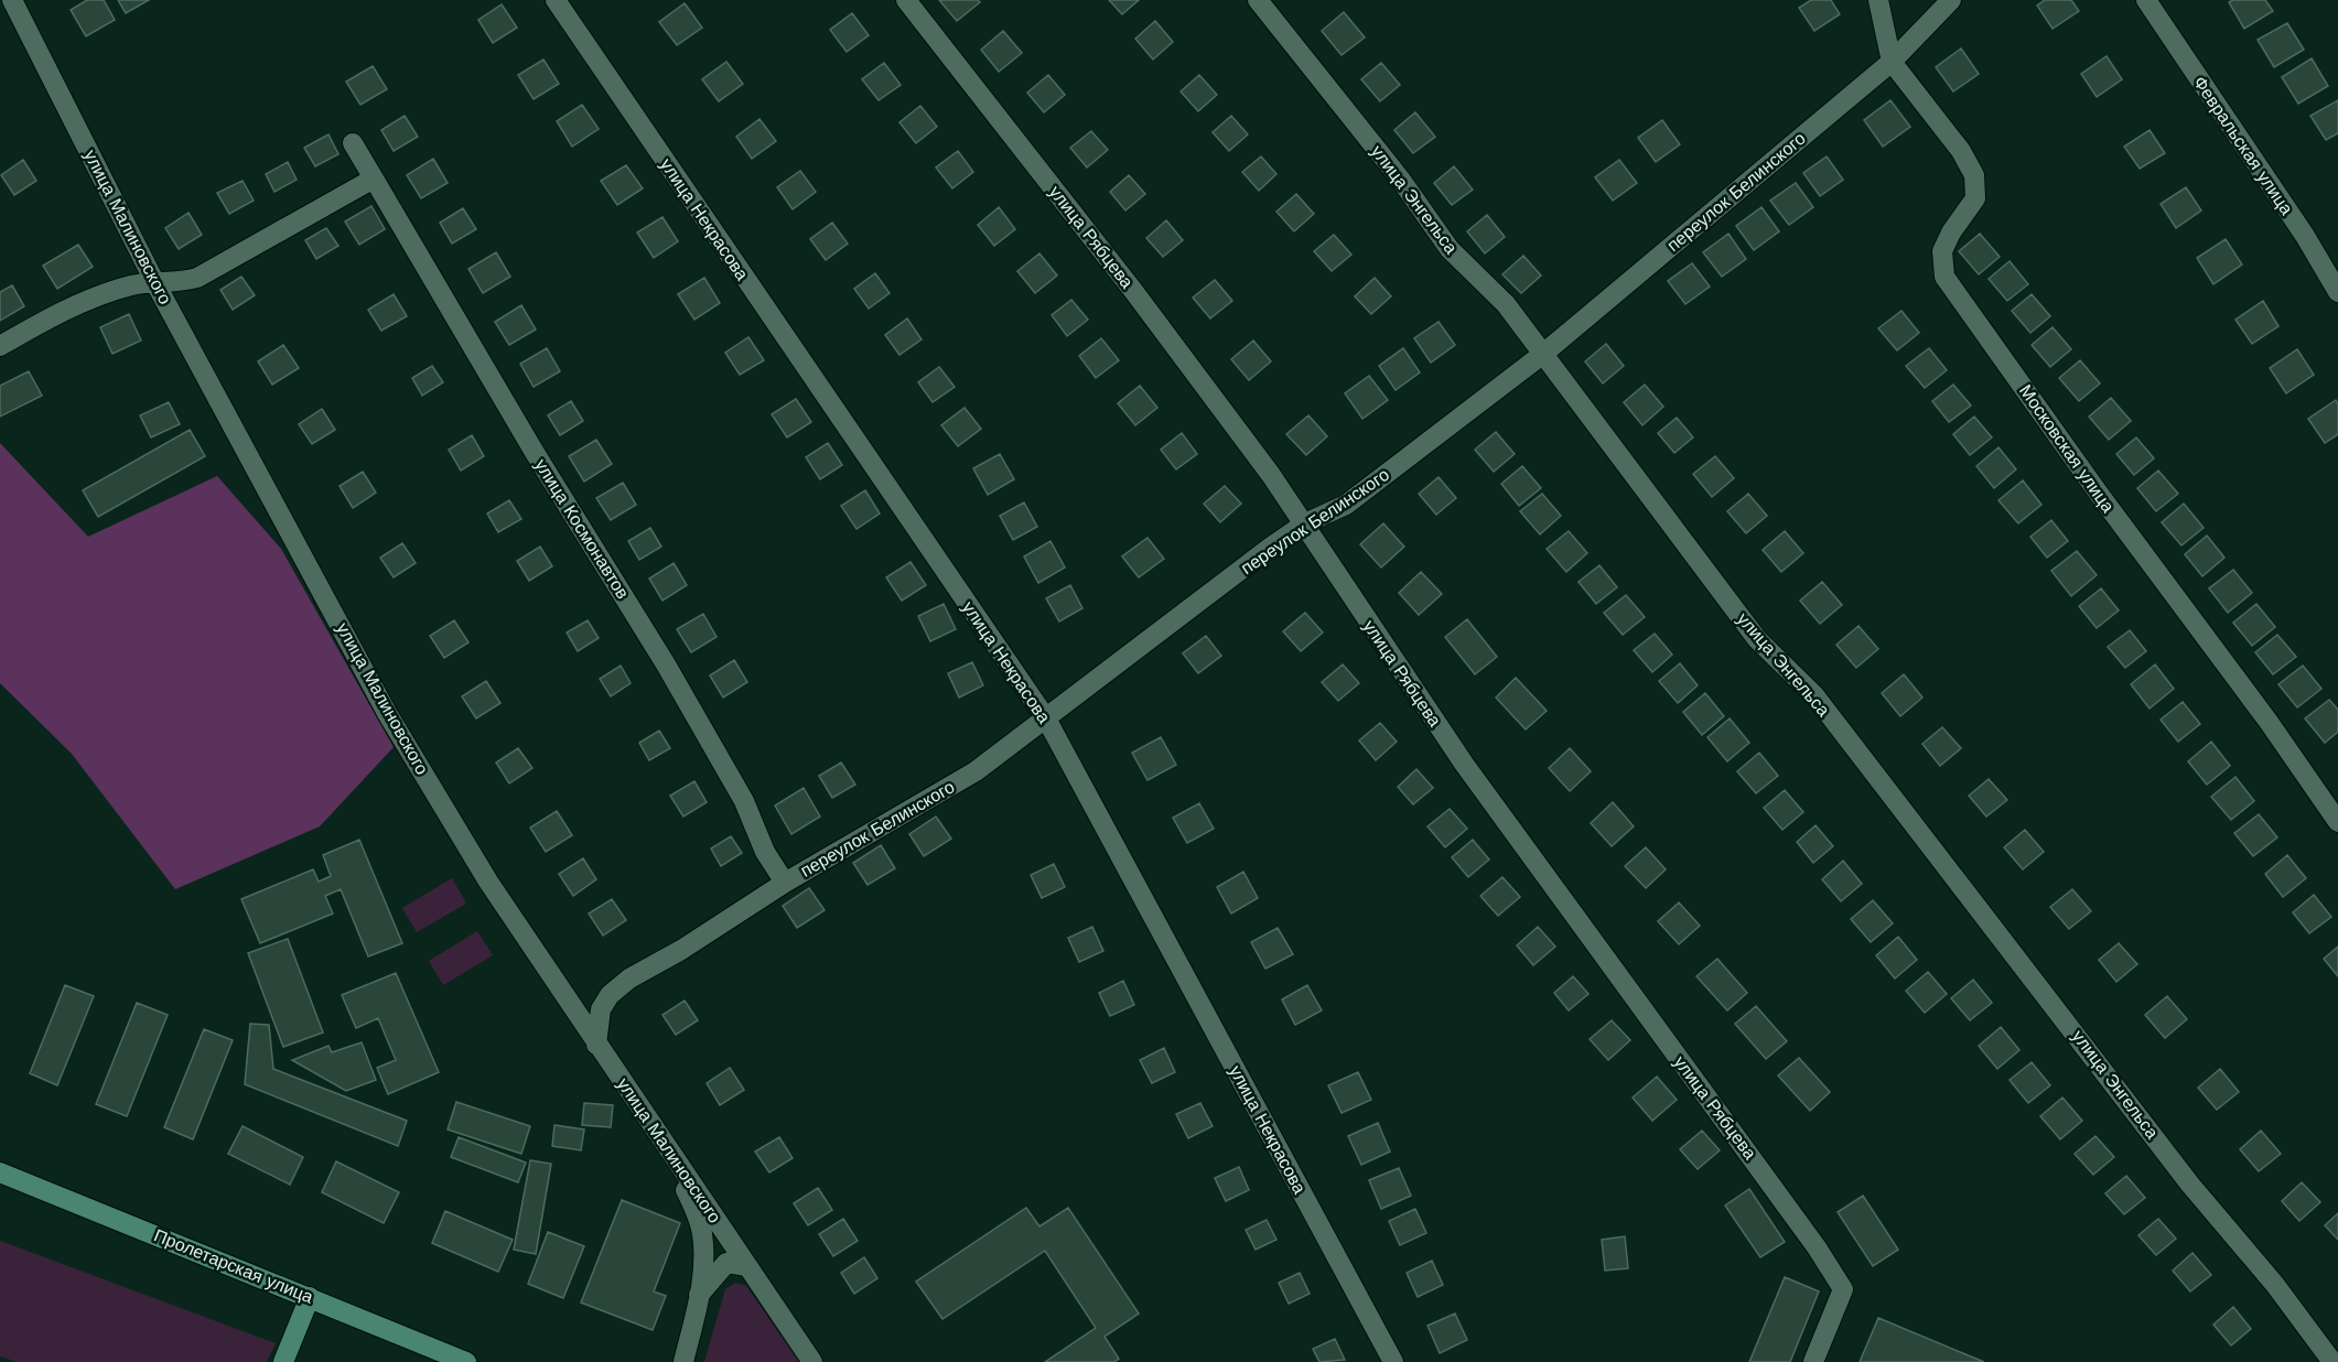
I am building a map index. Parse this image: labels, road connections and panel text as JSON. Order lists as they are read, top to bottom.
{
  "streets": {
    "main road": ["Пролетарская улица"],
    "street": [
      "Февральская улица",
      "переулок Белинского",
      "улица Энгельса",
      "улица Некрасова",
      "улица Малиновского",
      "улица Рябцева",
      "Московская улица",
      "улица Космонавтов"
    ]
  },
  "crossings": [
    ["переулок Белинского", "улица Энгельса"],
    ["переулок Белинского", "улица Некрасова"],
    ["переулок Белинского", "улица Малиновского"],
    ["переулок Белинского", "улица Рябцева"],
    ["переулок Белинского", "Московская улица"],
    ["переулок Белинского", "улица Космонавтов"]
  ]
}
